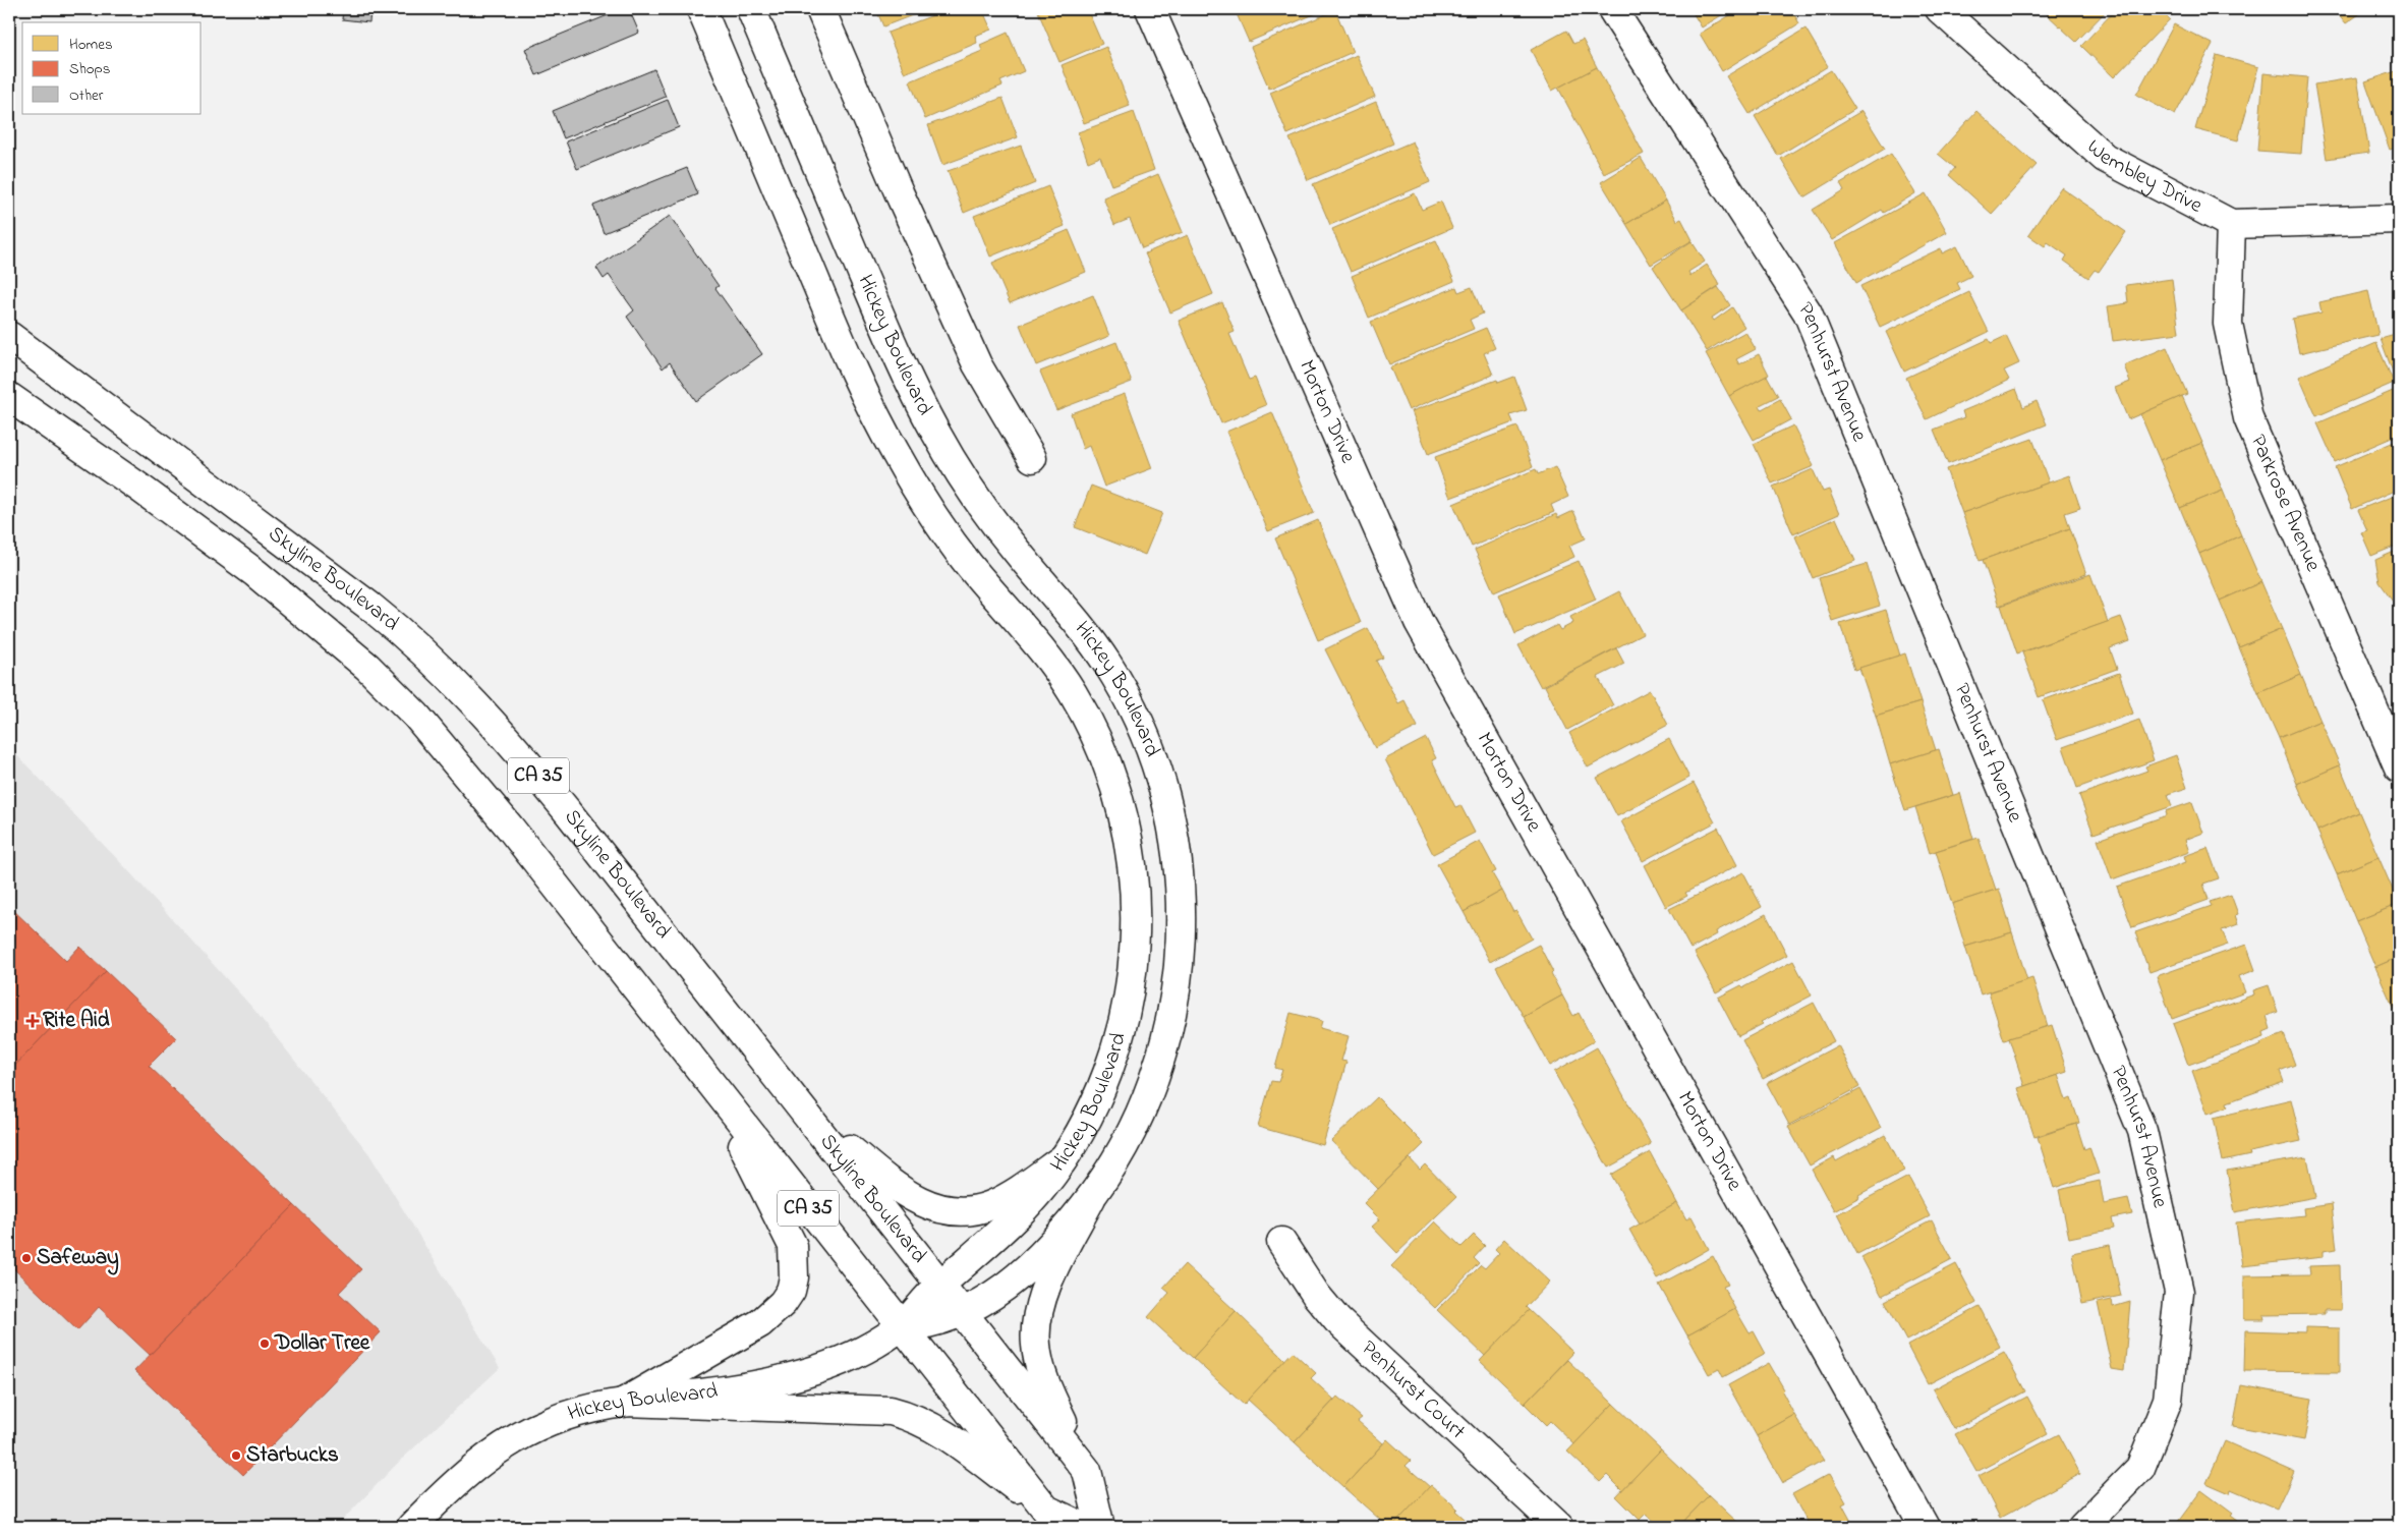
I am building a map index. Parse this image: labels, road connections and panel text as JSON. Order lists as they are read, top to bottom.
{
  "streets": {
    "main road": [
      "Wembley Drive",
      "Hickey Boulevard",
      "Penhurst Avenue",
      "Morton Drive",
      "Parkrose Avenue",
      "Skyline Boulevard",
      "CA 35",
      "Penhurst Court"
    ]
  },
  "crossings": [
    ["Wembley Drive", "Parkrose Avenue"],
    ["Hickey Boulevard", "Skyline Boulevard"]
  ],
  "places": {
    "health": ["Rite Aid"],
    "other": ["Safeway", "Dollar Tree", "Starbucks"]
  },
  "legend": ["Homes", "Shops", "Other"]
}
